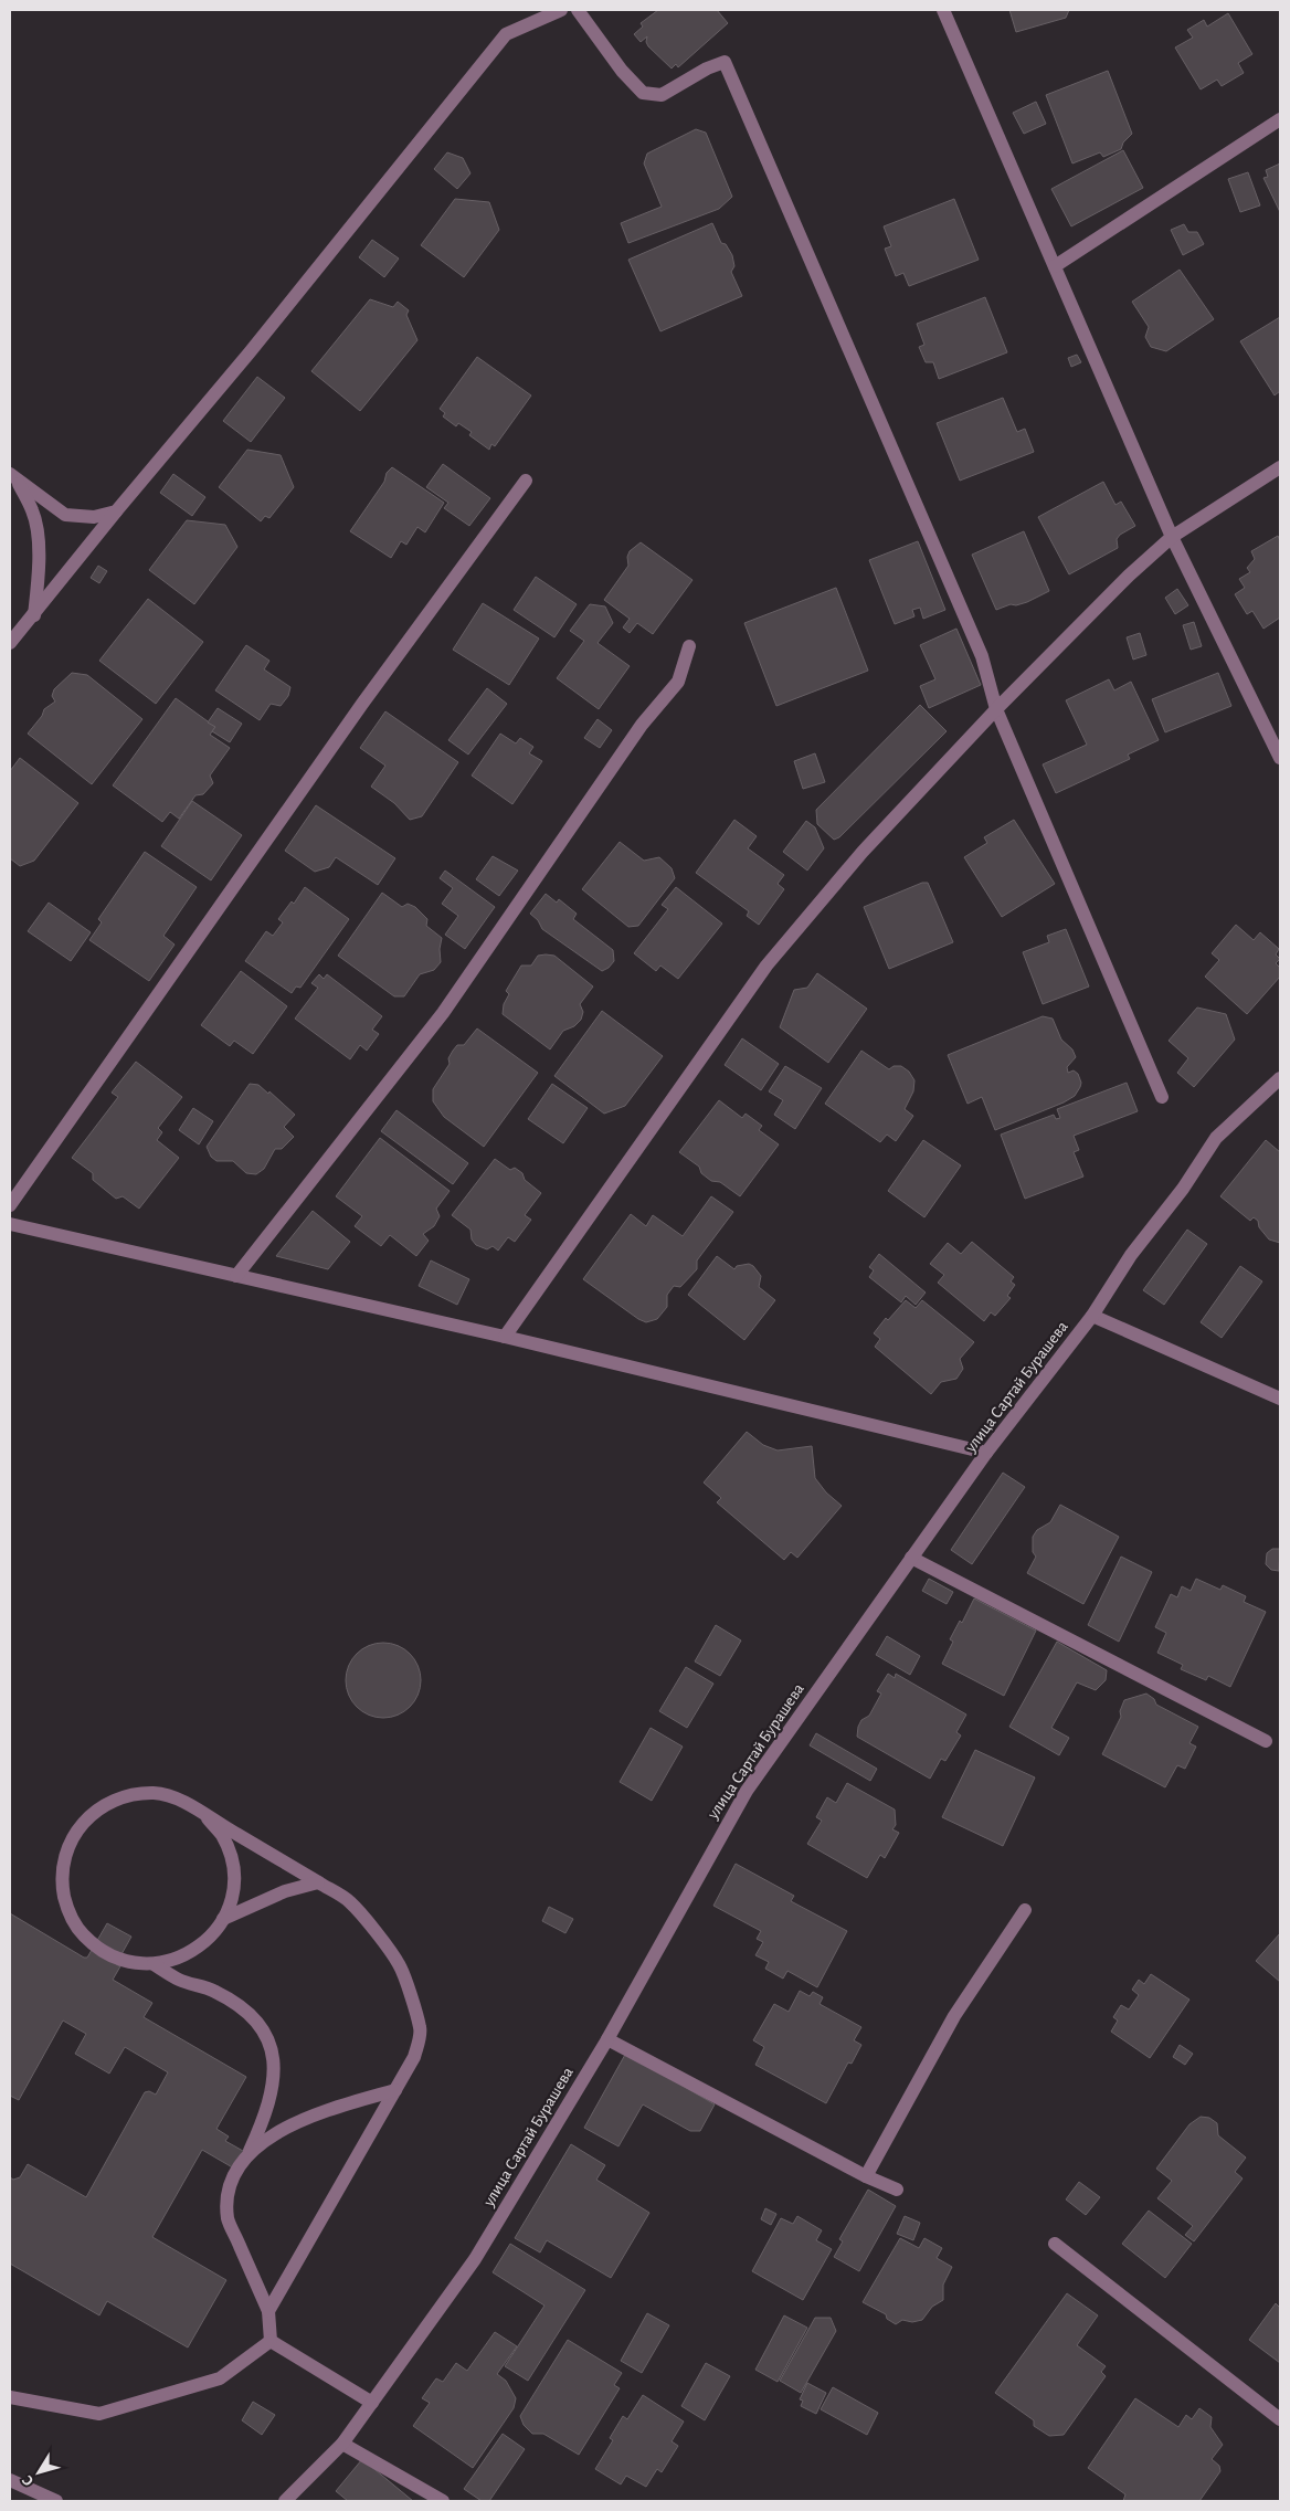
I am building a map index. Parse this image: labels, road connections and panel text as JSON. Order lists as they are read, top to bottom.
{
  "streets": {
    "street": ["улица Сартай Бурашева"]
  },
  "north": "bottom left"
}
